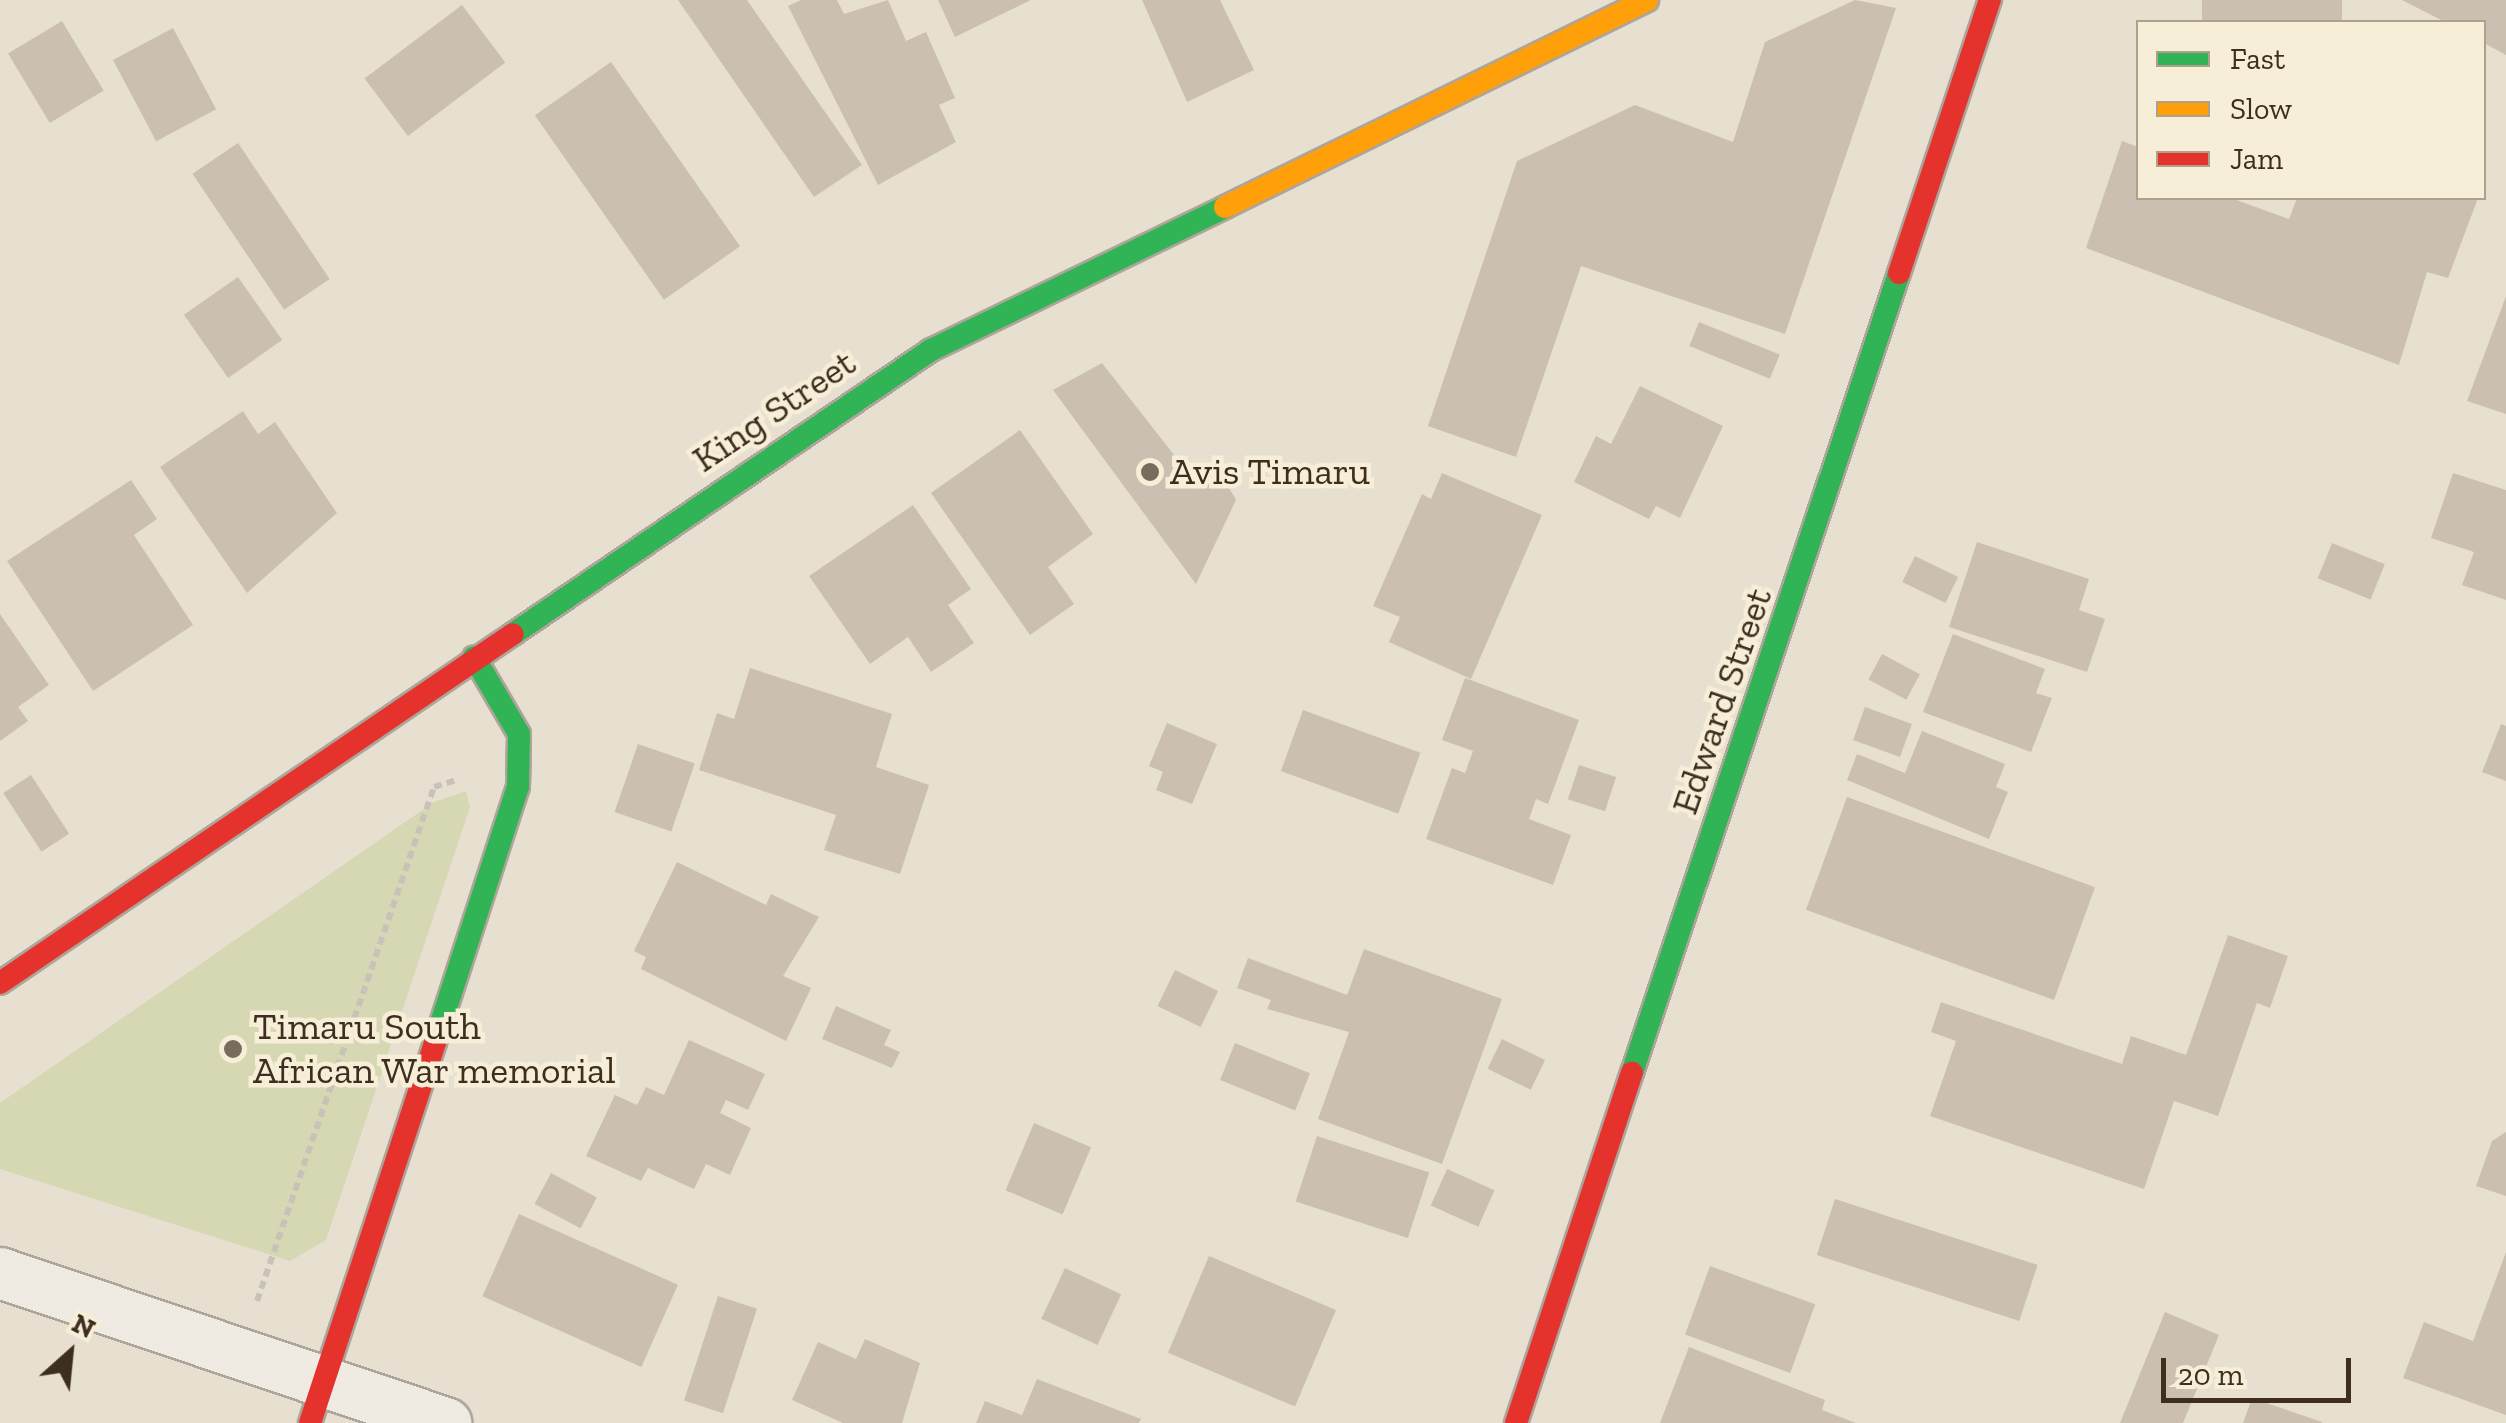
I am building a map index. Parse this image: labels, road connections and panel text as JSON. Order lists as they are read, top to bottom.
{
  "streets": {
    "street": ["King Street", "Edward Street"]
  },
  "places": ["Avis Timaru", "Timaru South African War memorial"],
  "legend": ["Fast", "Slow", "Jam"],
  "scale_bar": "20 m",
  "north": "top right"
}
